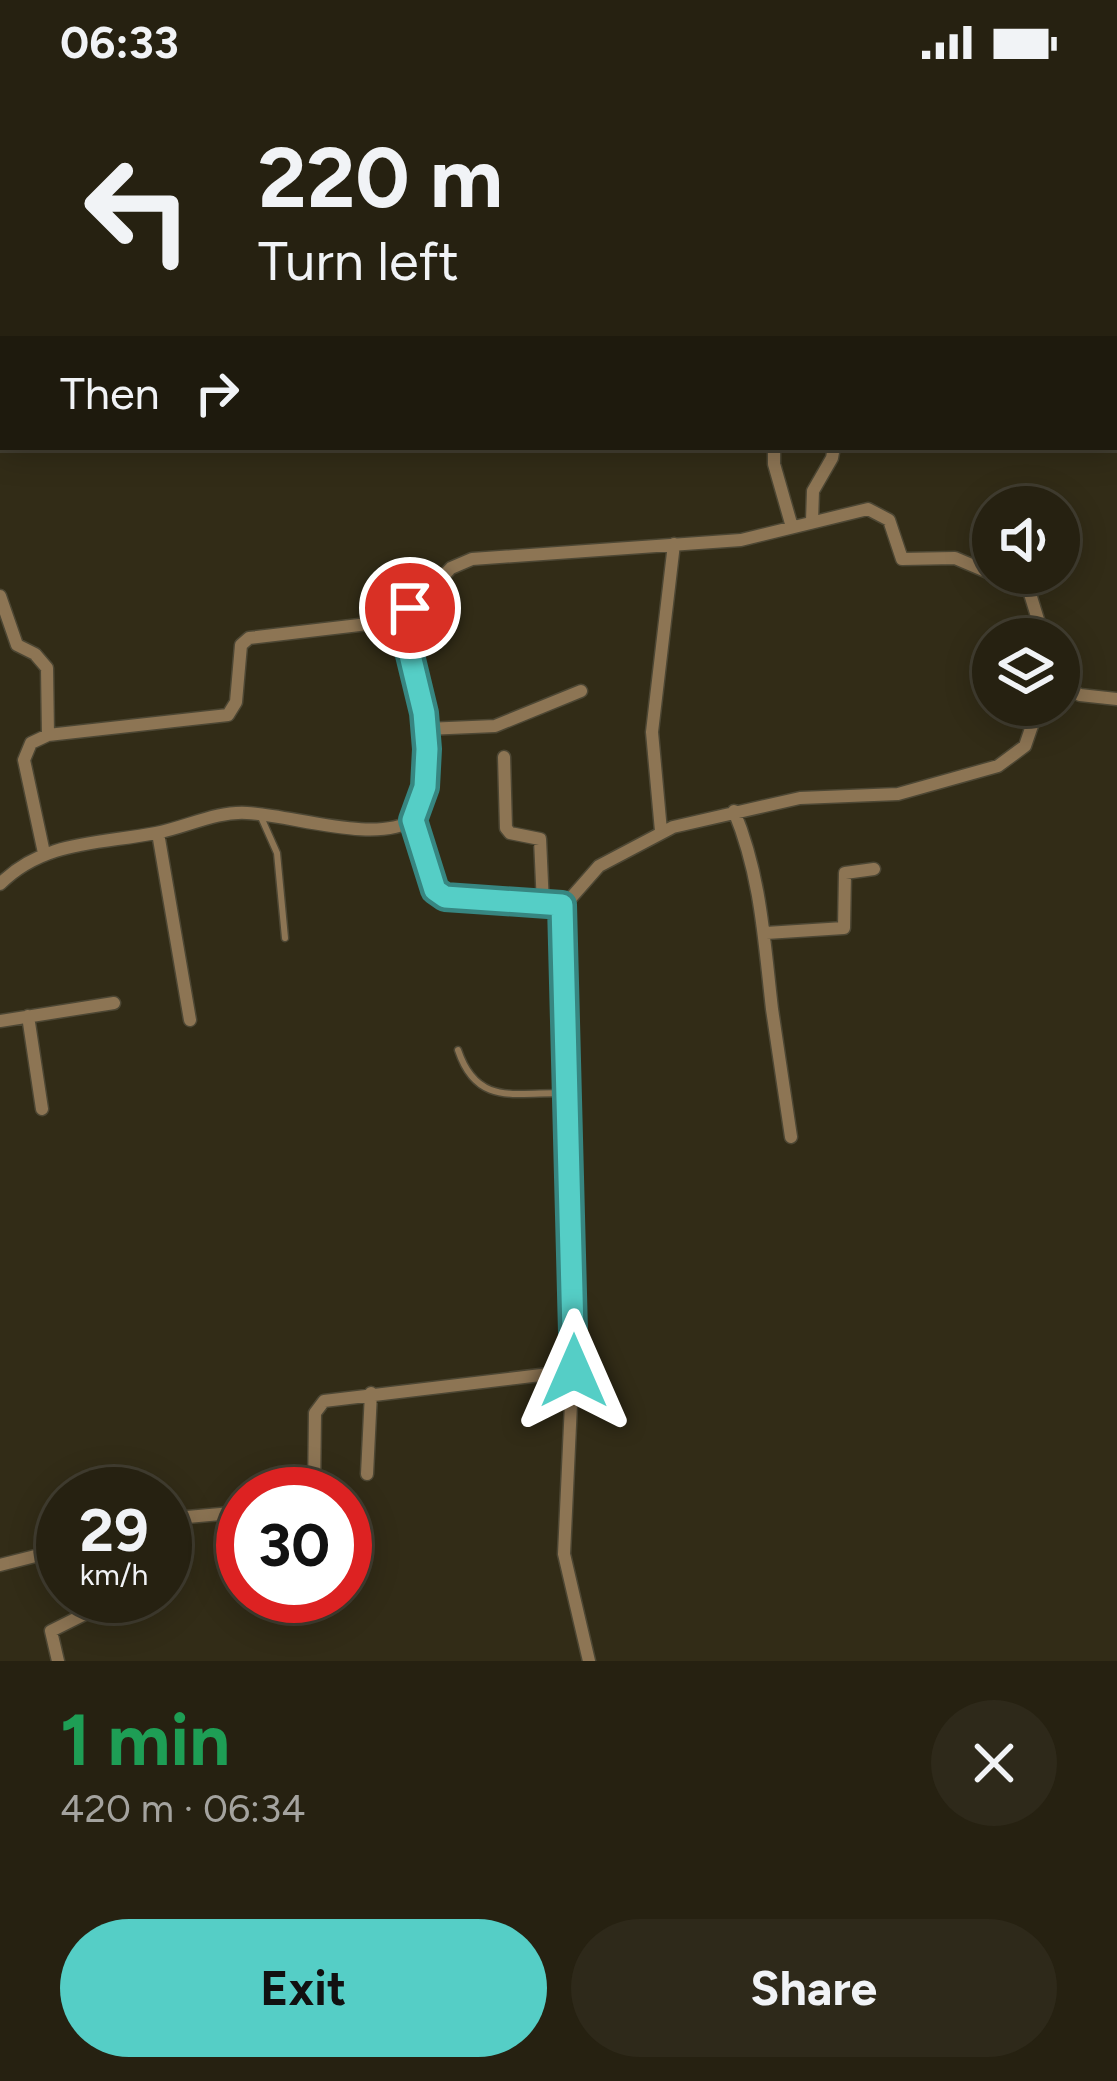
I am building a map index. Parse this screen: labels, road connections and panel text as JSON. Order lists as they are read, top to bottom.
{
  "page": {
    "status": "06:33",
    "turn": ["220 m", "Turn left"],
    "then": "Then",
    "speed": "29 km/h",
    "limit": "30",
    "heading": ["1 min", "420 m · 06:34"],
    "buttons": ["Exit", "Share"]
  }
}
